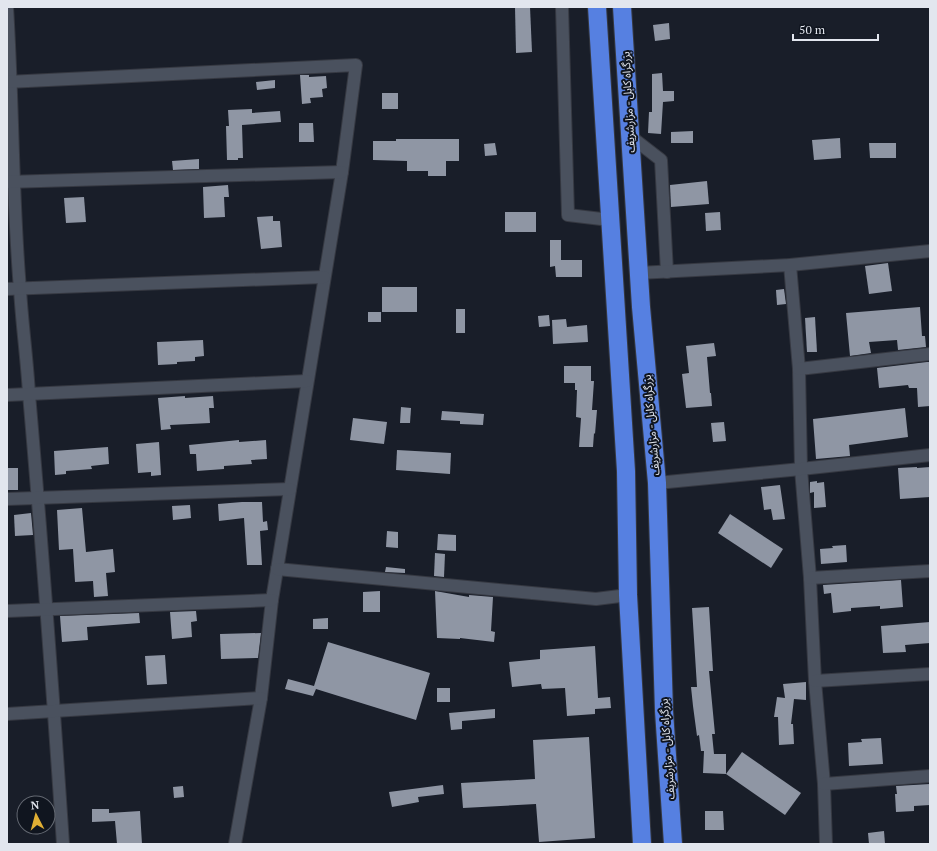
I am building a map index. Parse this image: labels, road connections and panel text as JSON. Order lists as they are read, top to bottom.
{
  "streets": {
    "highway": ["بزرگراه کابل - مزارشریف"]
  },
  "scale_bar": "50 m",
  "north": "top"
}
